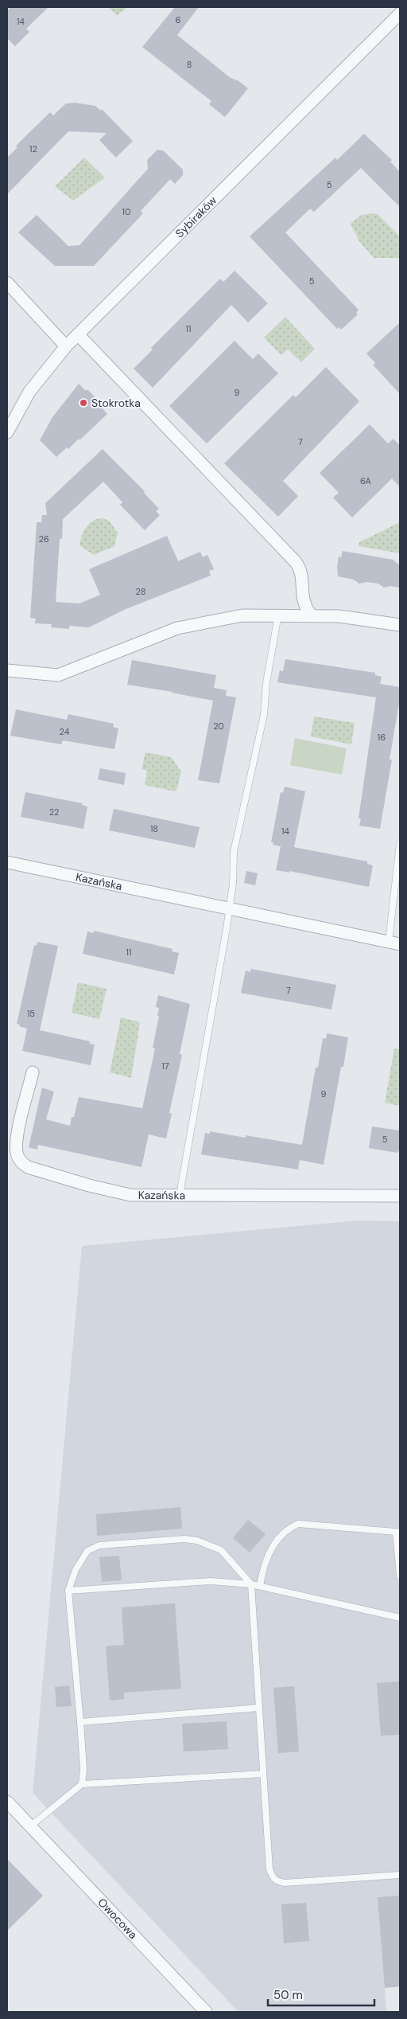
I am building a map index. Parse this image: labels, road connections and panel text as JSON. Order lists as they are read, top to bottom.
{
  "streets": {
    "street": ["Sybiraków", "Kazańska", "Owocowa"]
  },
  "places": ["Stokrotka"],
  "house_numbers": [
    "6",
    "14",
    "8",
    "12",
    "5",
    "10",
    "5",
    "11",
    "9",
    "7",
    "6A",
    "26",
    "28",
    "20",
    "24",
    "16",
    "22",
    "18",
    "14",
    "11",
    "7",
    "15",
    "17",
    "9",
    "5"
  ],
  "scale_bar": "50 m"
}
